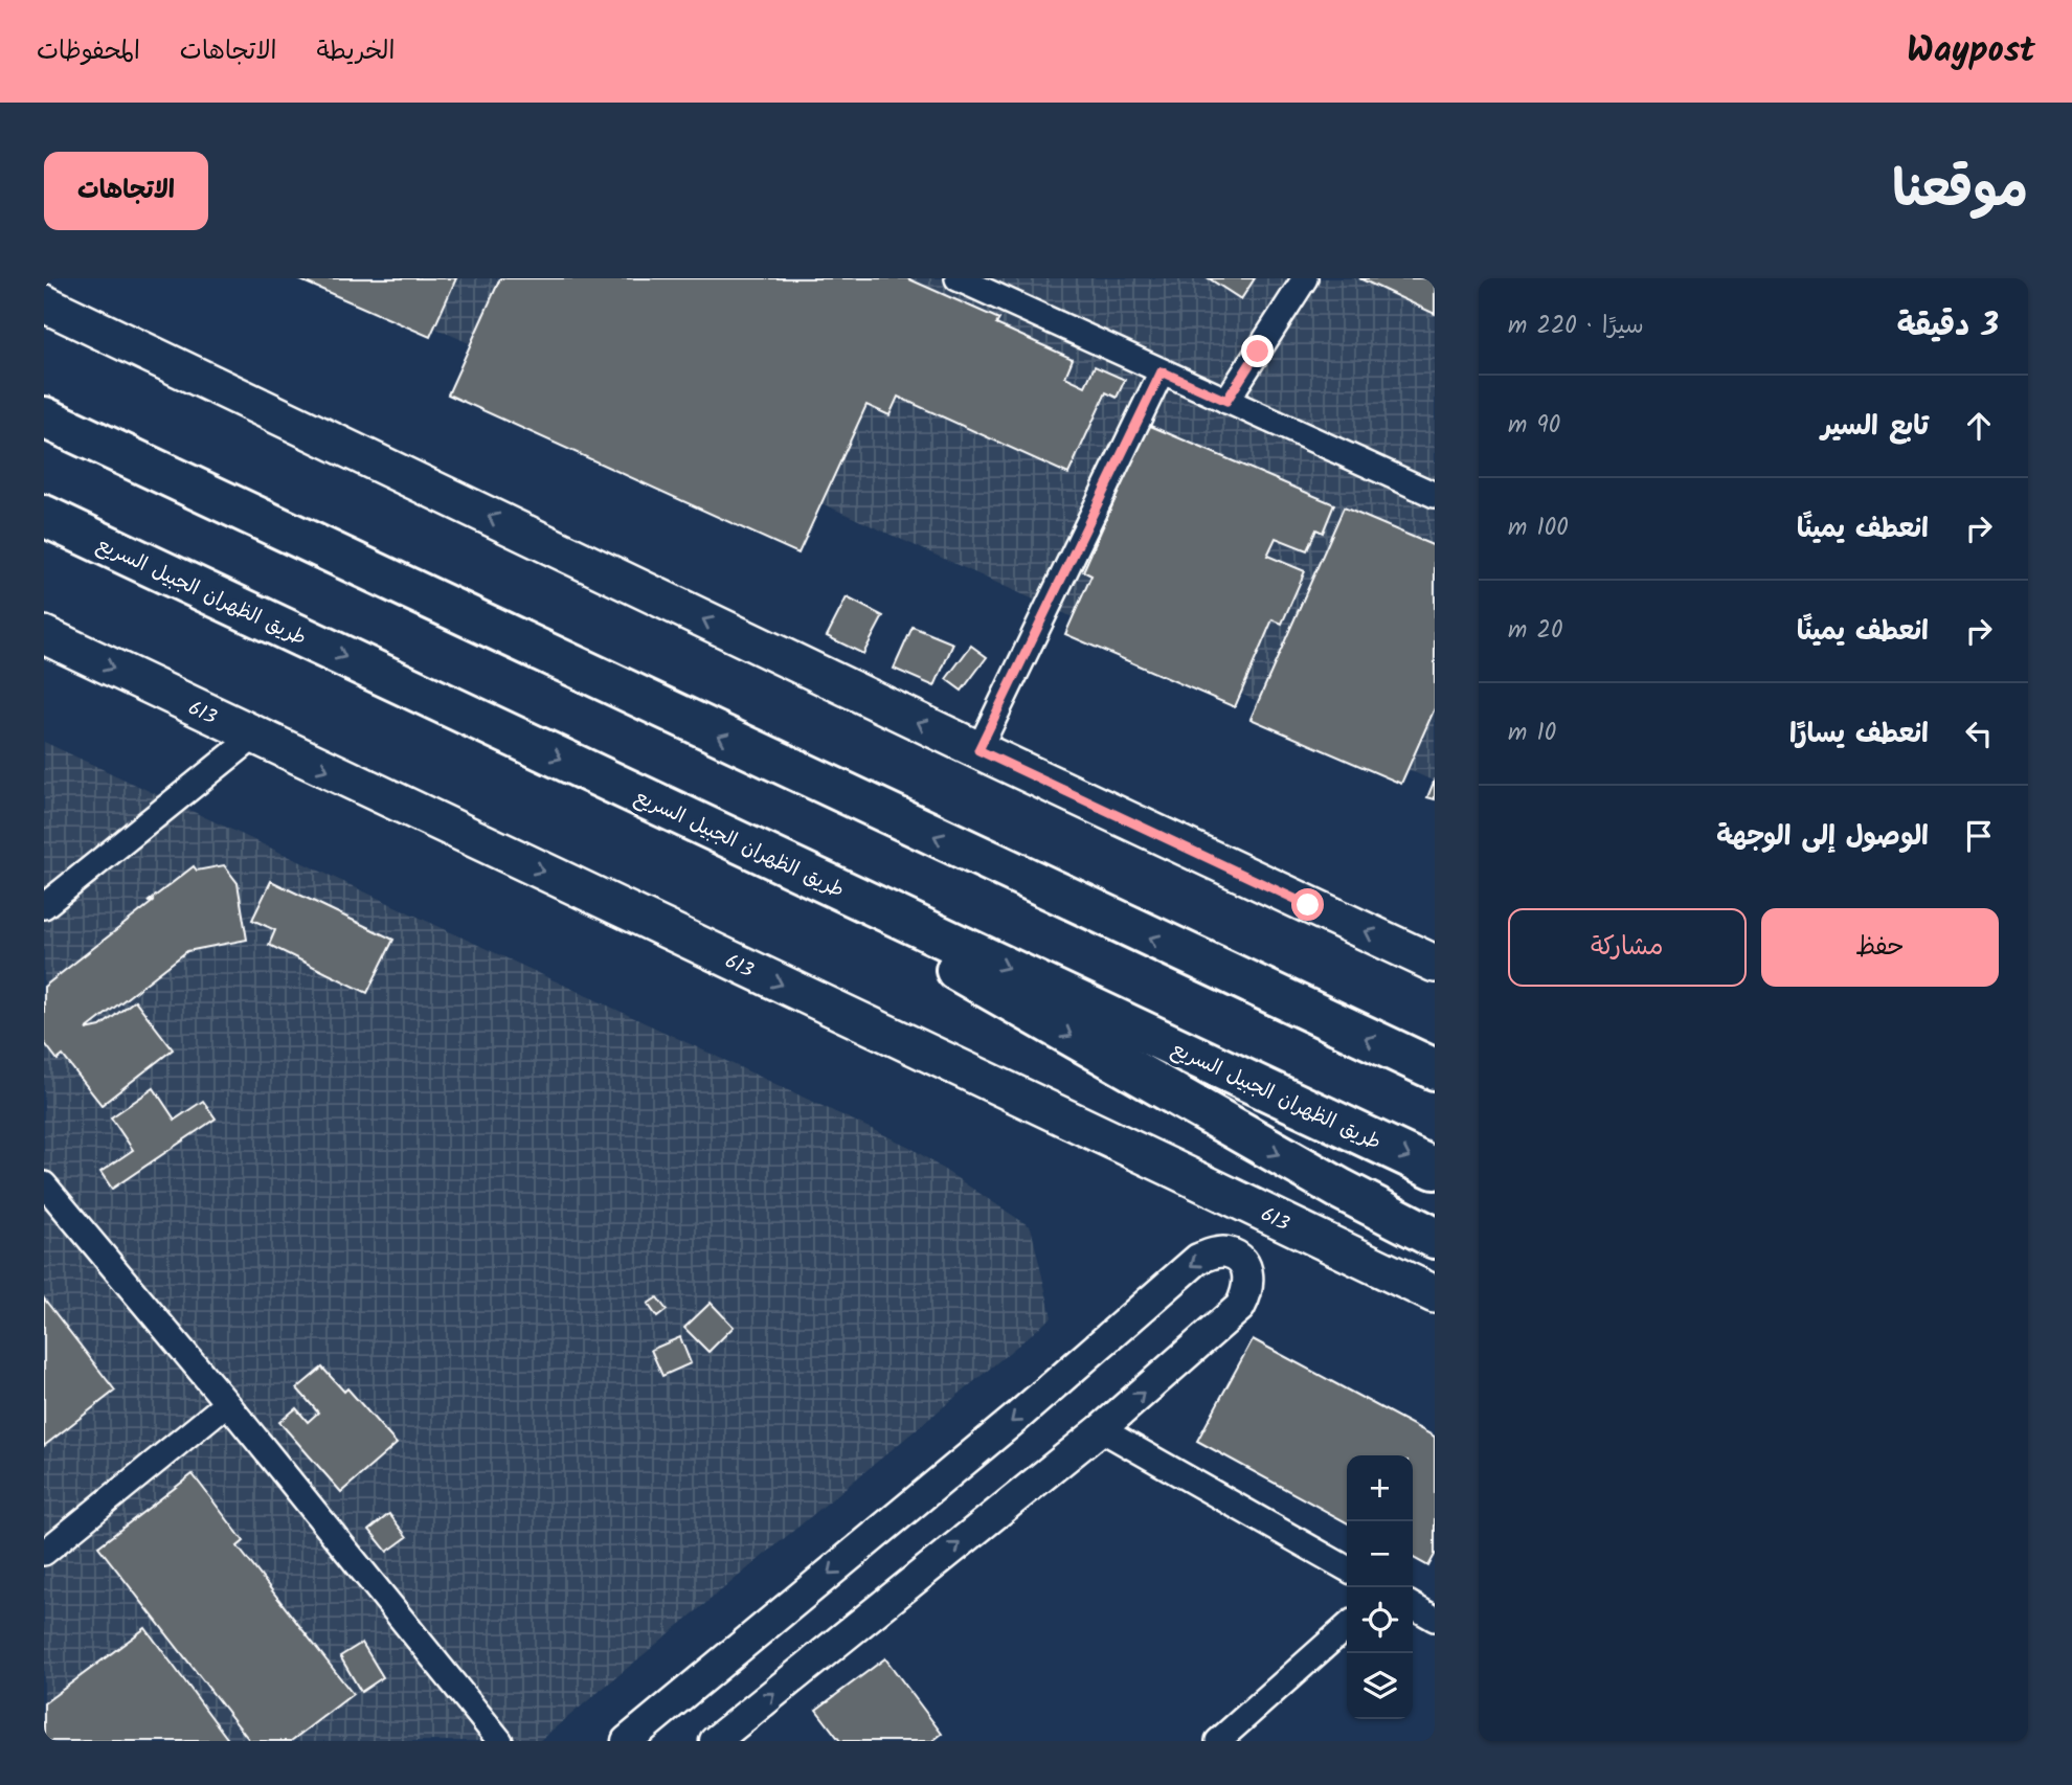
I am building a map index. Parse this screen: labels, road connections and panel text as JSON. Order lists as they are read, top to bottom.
{
  "streets": {
    "highway": ["طريق الظهران الجبيل السريع"],
    "main road": ["613"]
  },
  "page": {
    "header": "Waypost",
    "nav": ["الخريطة", "الاتجاهات", "المحفوظات"],
    "title": "موقعنا",
    "buttons": [
      "الاتجاهات",
      ["حفظ", "مشاركة"]
    ],
    "heading": ["3 دقيقة", "سيرًا · 220 m"],
    "list": [
      ["تابع السير", "90 m"],
      ["انعطف يمينًا", "100 m"],
      ["انعطف يمينًا", "20 m"],
      ["انعطف يسارًا", "10 m"],
      "الوصول إلى الوجهة"
    ],
    "map_buttons": ["+", "−"]
  }
}
